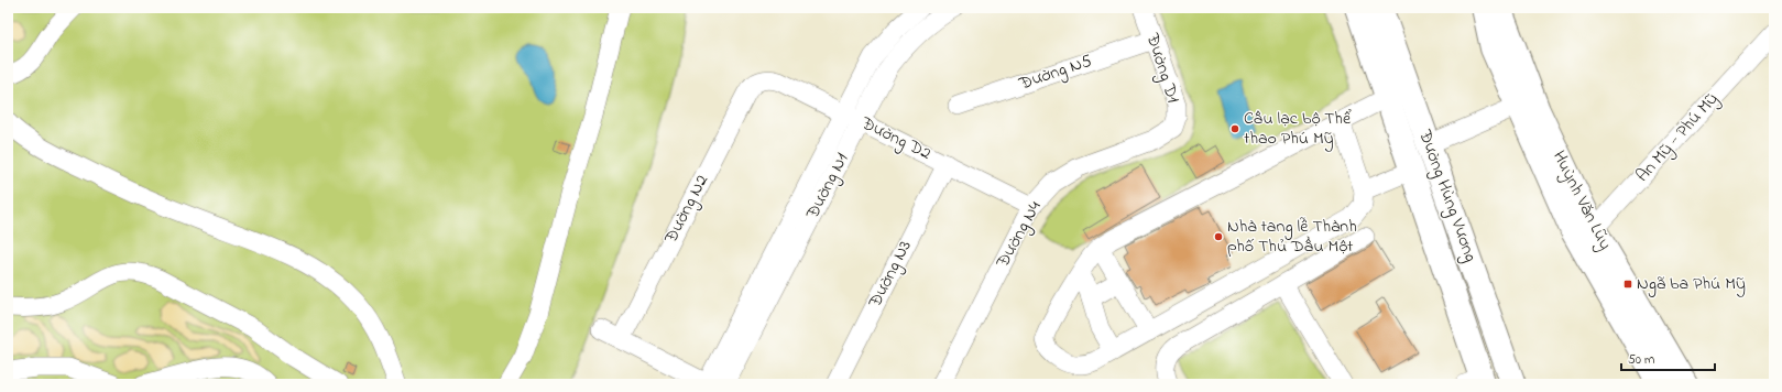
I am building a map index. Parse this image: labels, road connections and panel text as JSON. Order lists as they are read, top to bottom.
{
  "streets": {
    "main road": ["Đường Hùng Vương", "Huỳnh Văn Lũy"],
    "street": [
      "Đường D1",
      "Đường N5",
      "An Mỹ - Phú Mỹ",
      "Đường D2",
      "Đường N1",
      "Đường N2",
      "Đường N4",
      "Đường N3"
    ]
  },
  "crossings": [
    ["Đường D1", "Đường N5"],
    ["Đường D1", "Đường N4"],
    ["An Mỹ - Phú Mỹ", "Huỳnh Văn Lũy"],
    ["Đường D2", "Đường N1"],
    ["Đường D2", "Đường N2"],
    ["Đường D2", "Đường N4"],
    ["Đường D2", "Đường N3"]
  ],
  "places": {
    "other": ["Câu lạc bộ Thể thao Phú Mỹ", "Nhà tang lễ Thành phố Thủ Dầu Một"],
    "transit": ["Ngã ba Phú Mỹ"]
  },
  "scale_bar": "50 m"
}
